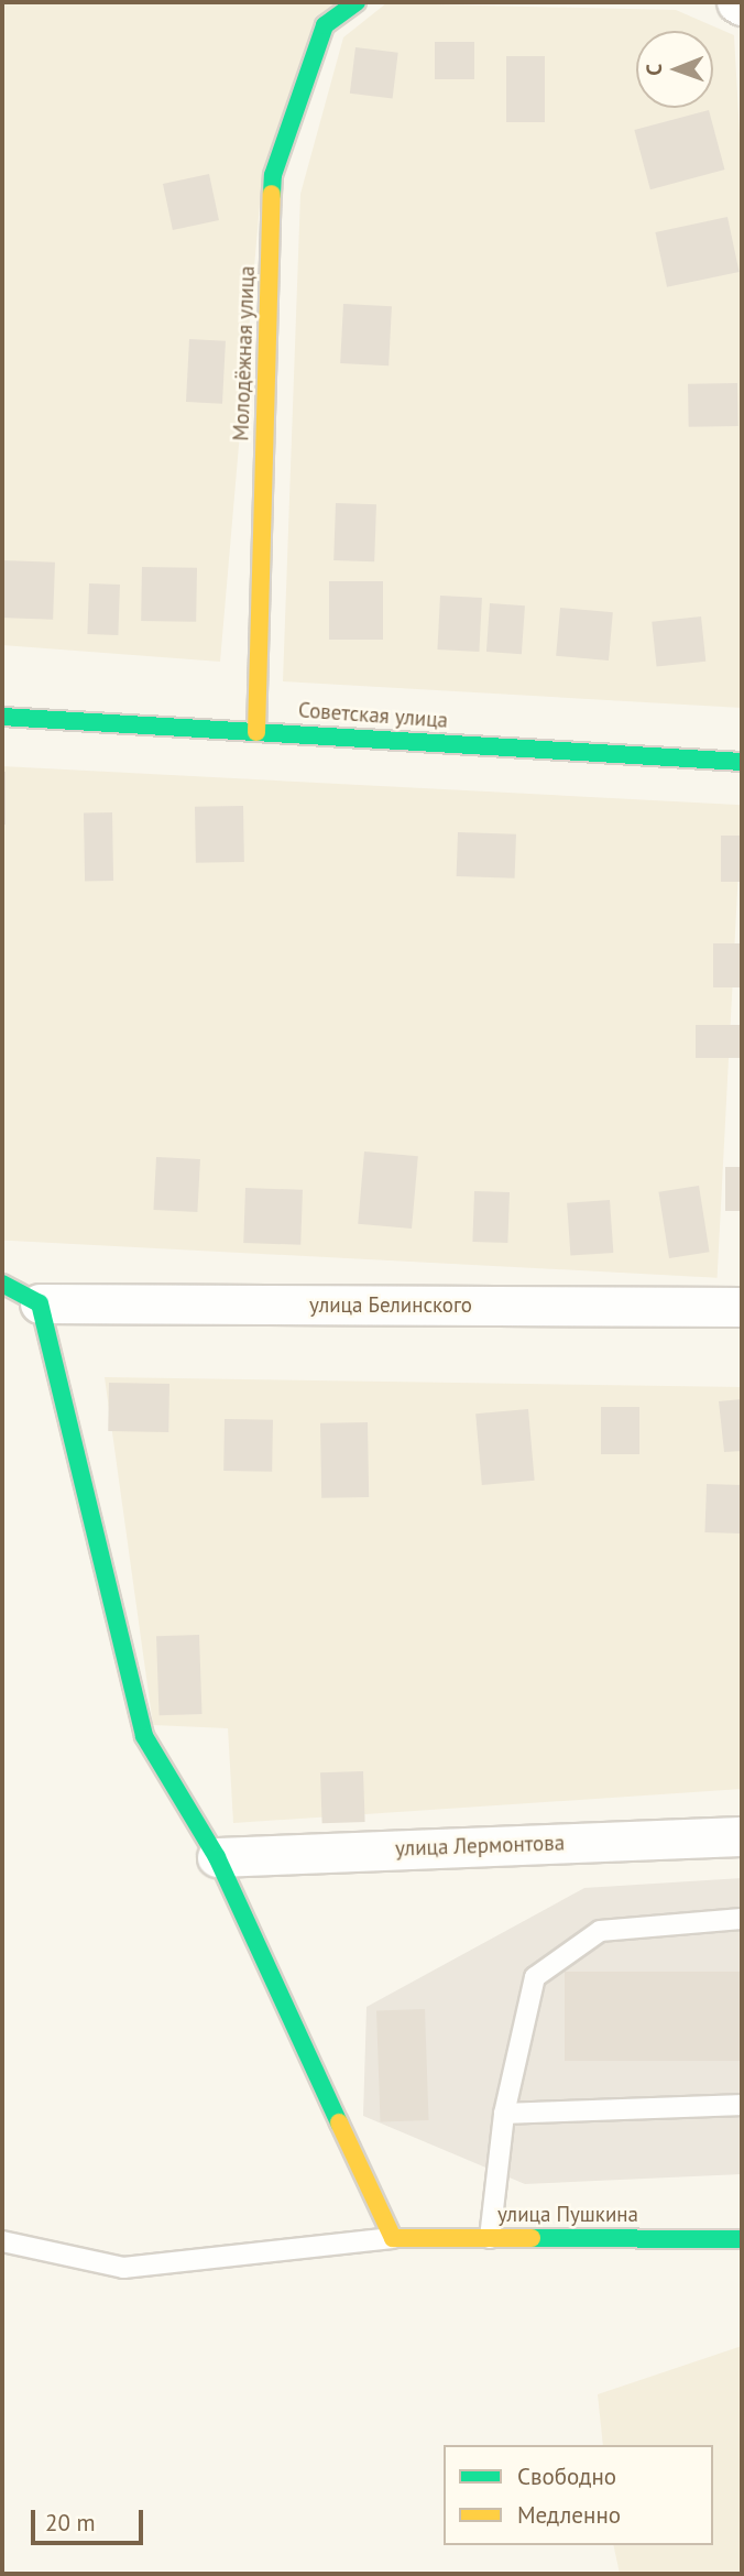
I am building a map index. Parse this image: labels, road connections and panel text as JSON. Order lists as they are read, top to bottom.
{
  "streets": {
    "street": [
      "Молодёжная улица",
      "Советская улица",
      "улица Белинского",
      "улица Лермонтова",
      "улица Пушкина"
    ]
  },
  "crossings": [
    ["Молодёжная улица", "Советская улица"]
  ],
  "legend": ["Свободно", "Медленно"],
  "scale_bar": "20 m",
  "north": "left"
}
